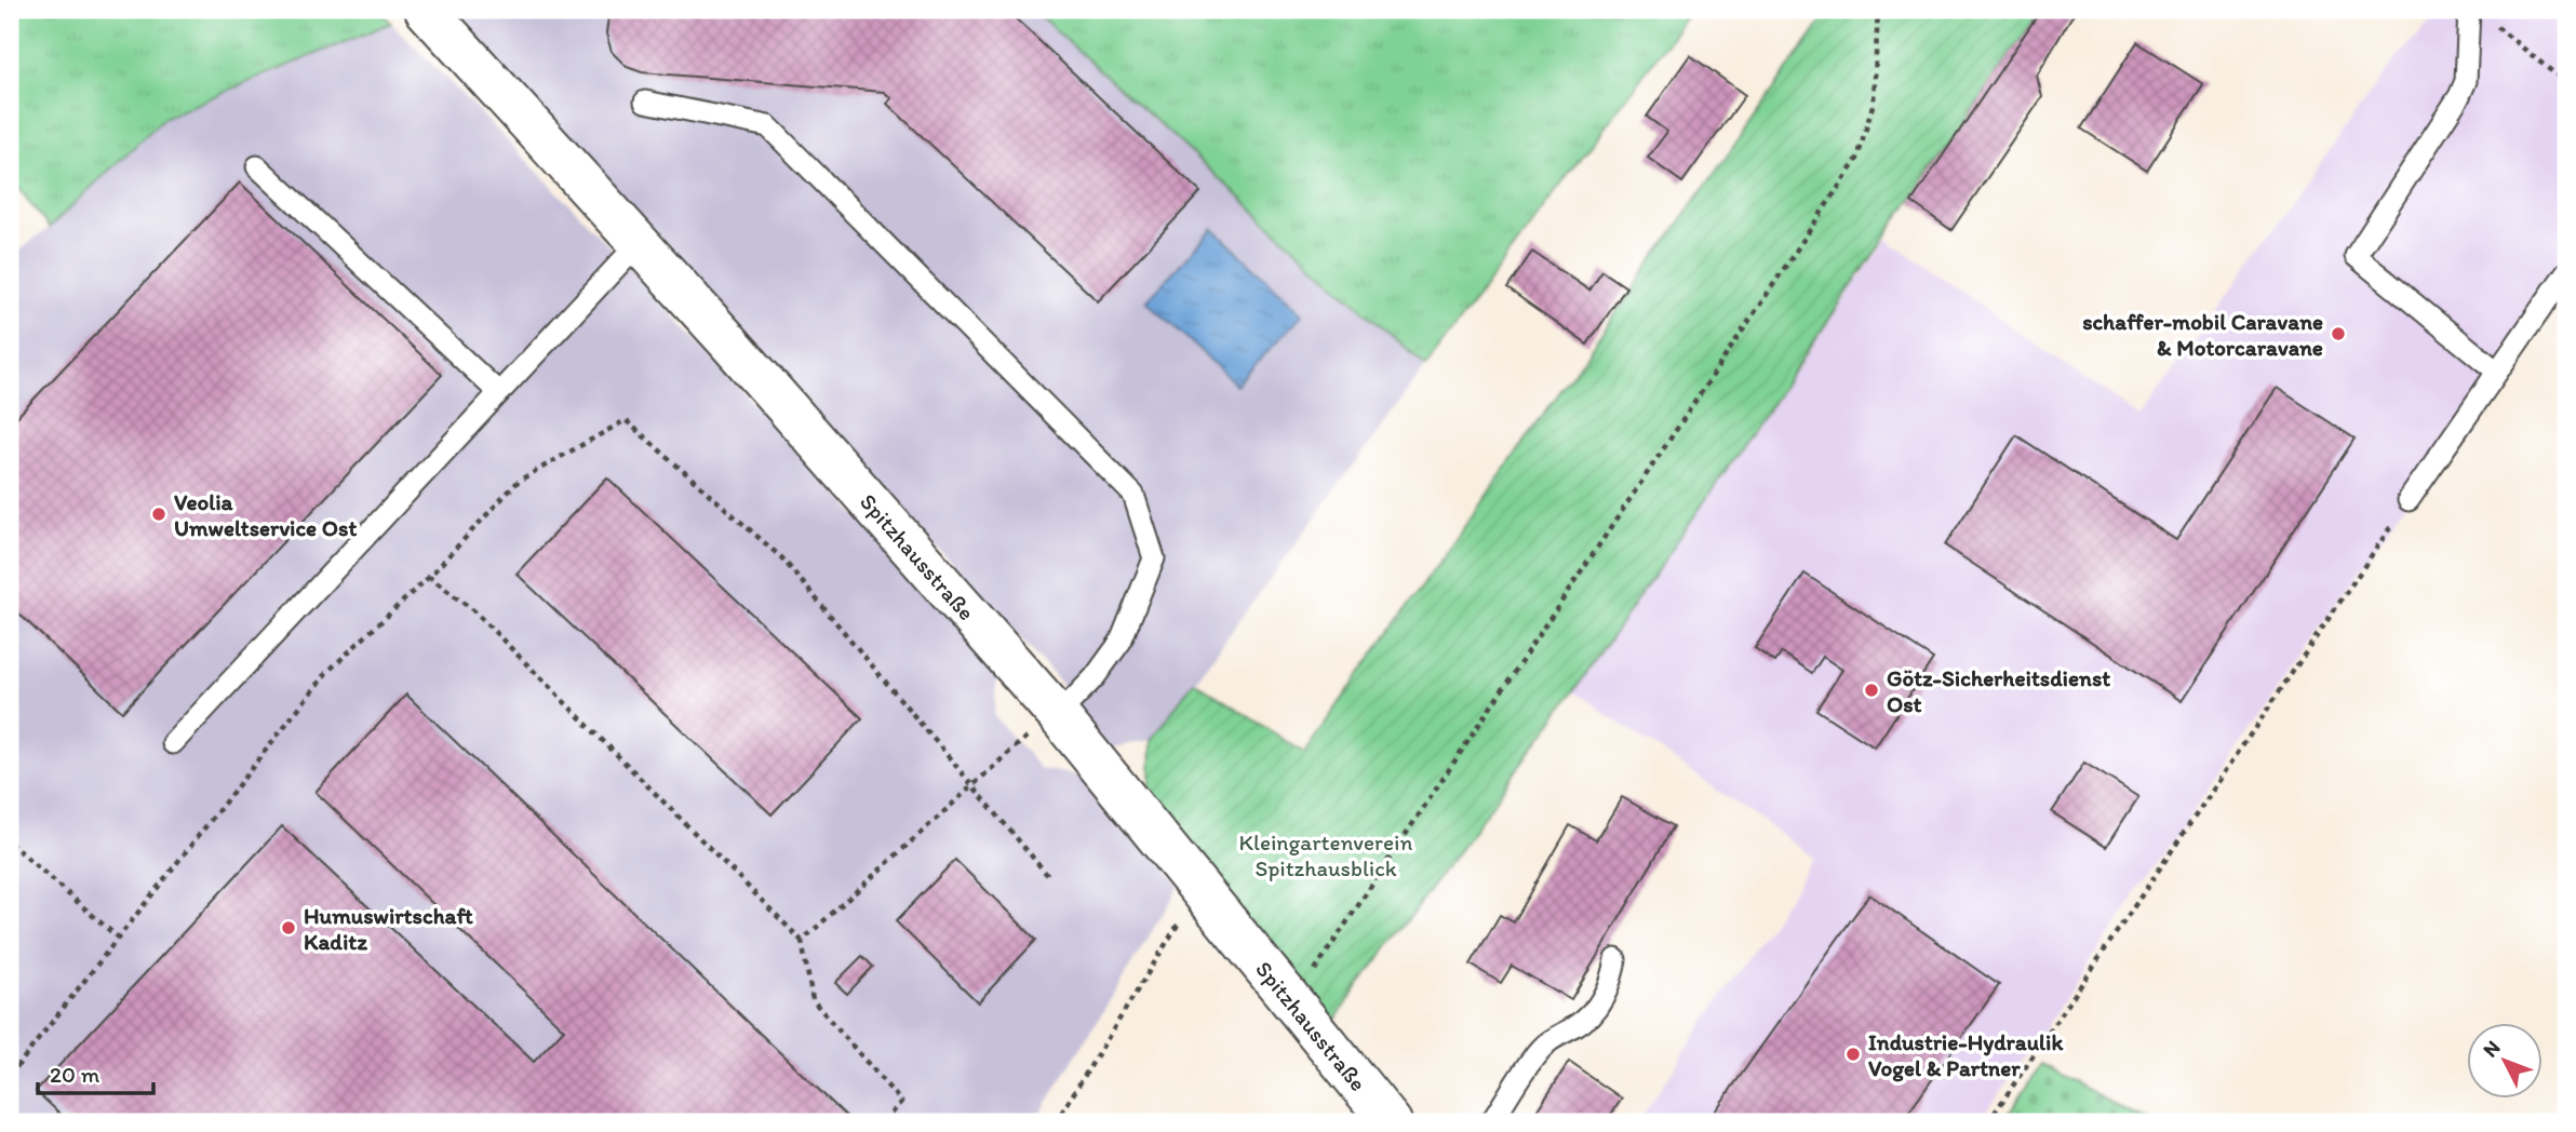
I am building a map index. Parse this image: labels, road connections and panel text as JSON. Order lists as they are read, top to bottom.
{
  "streets": {
    "street": ["Spitzhausstraße"]
  },
  "parks": ["Kleingartenverein Spitzhausblick"],
  "places": [
    "schaffer-mobil Caravane & Motorcaravane",
    "Veolia Umweltservice Ost",
    "Götz-Sicherheitsdienst Ost",
    "Humuswirtschaft Kaditz",
    "Industrie-Hydraulik Vogel & Partner"
  ],
  "scale_bar": "20 m",
  "north": "top left"
}
